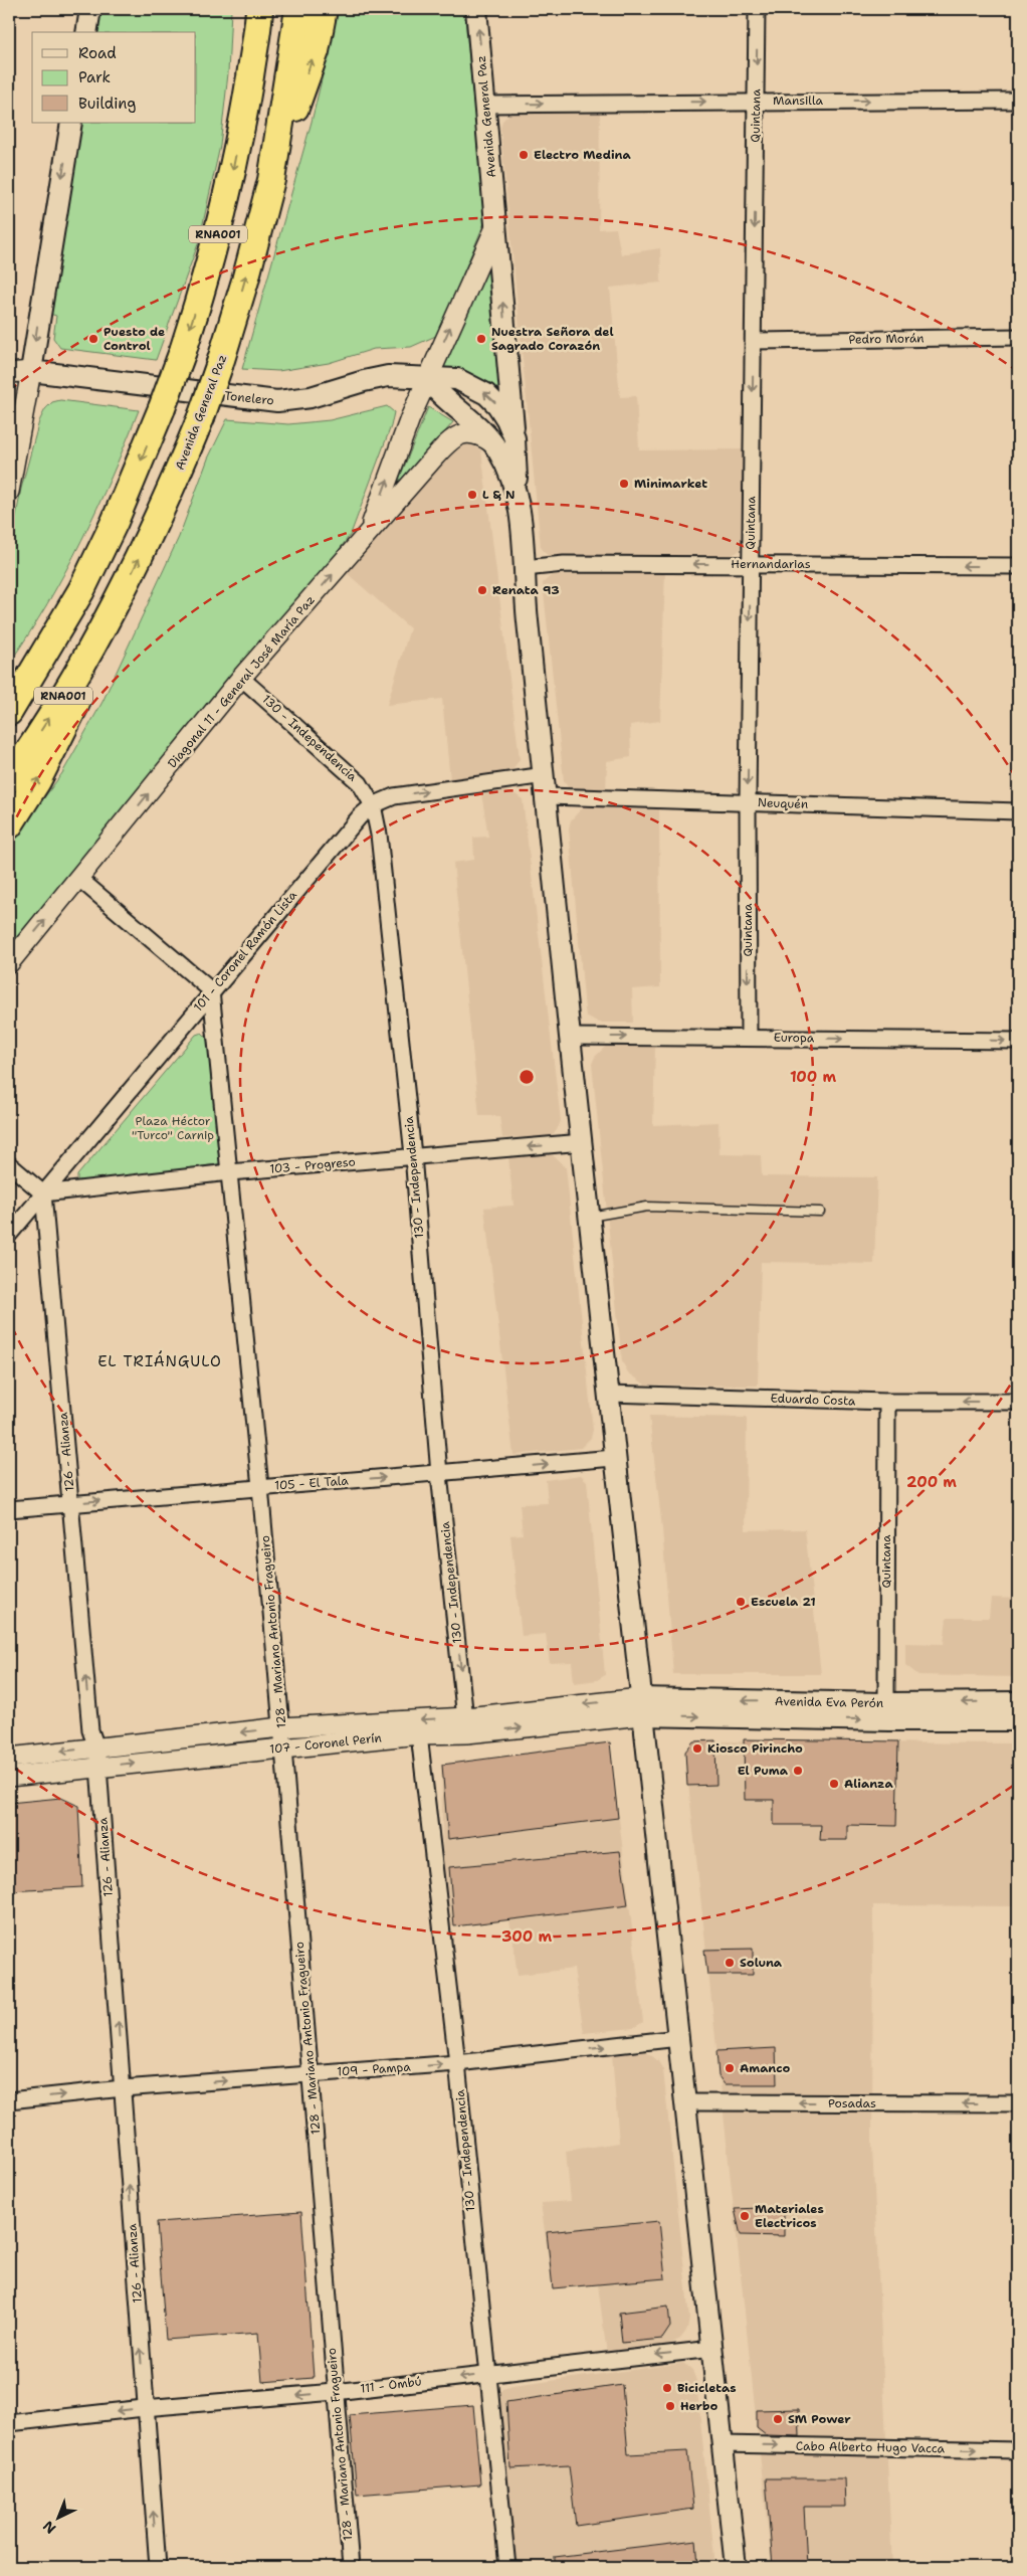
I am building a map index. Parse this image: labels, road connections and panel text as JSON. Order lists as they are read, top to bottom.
{
  "streets": {
    "highway": ["Avenida General Paz", "RNA001"],
    "main road": ["Tonelero", "Avenida Eva Perón"],
    "street": [
      "Mansilla",
      "Quintana",
      "Pedro Morán",
      "Hernandarias",
      "Diagonal 11 - General José María Paz",
      "130 - Independencia",
      "Neuquén",
      "101 - Coronel Ramón Lista",
      "Europa",
      "103 - Progreso",
      "Eduardo Costa",
      "126 - Alianza",
      "105 - El Tala",
      "128 - Mariano Antonio Fragueiro",
      "107 - Coronel Perín",
      "109 - Pampa",
      "Posadas",
      "111 - Ombú",
      "Cabo Alberto Hugo Vacca"
    ]
  },
  "crossings": [
    ["Mansilla", "Quintana"],
    ["Mansilla", "Avenida General Paz"],
    ["Quintana", "Pedro Morán"],
    ["Quintana", "Hernandarias"],
    ["Quintana", "Neuquén"],
    ["Quintana", "Europa"],
    ["Quintana", "Eduardo Costa"],
    ["Quintana", "Avenida Eva Perón"],
    ["Avenida General Paz", "Tonelero"],
    ["Avenida General Paz", "Hernandarias"],
    ["Avenida General Paz", "Diagonal 11 - General José María Paz"],
    ["Avenida General Paz", "Neuquén"],
    ["Avenida General Paz", "101 - Coronel Ramón Lista"],
    ["Avenida General Paz", "Europa"],
    ["Avenida General Paz", "103 - Progreso"],
    ["Avenida General Paz", "Eduardo Costa"],
    ["Avenida General Paz", "105 - El Tala"],
    ["Avenida General Paz", "Avenida Eva Perón"],
    ["Avenida General Paz", "107 - Coronel Perín"],
    ["Avenida General Paz", "109 - Pampa"],
    ["Avenida General Paz", "Posadas"],
    ["Avenida General Paz", "111 - Ombú"],
    ["Avenida General Paz", "Cabo Alberto Hugo Vacca"],
    ["Diagonal 11 - General José María Paz", "130 - Independencia"],
    ["130 - Independencia", "101 - Coronel Ramón Lista"],
    ["130 - Independencia", "103 - Progreso"],
    ["130 - Independencia", "105 - El Tala"],
    ["130 - Independencia", "107 - Coronel Perín"],
    ["130 - Independencia", "109 - Pampa"],
    ["130 - Independencia", "111 - Ombú"],
    ["101 - Coronel Ramón Lista", "103 - Progreso"],
    ["101 - Coronel Ramón Lista", "126 - Alianza"],
    ["101 - Coronel Ramón Lista", "128 - Mariano Antonio Fragueiro"],
    ["103 - Progreso", "126 - Alianza"],
    ["103 - Progreso", "128 - Mariano Antonio Fragueiro"],
    ["126 - Alianza", "105 - El Tala"],
    ["126 - Alianza", "107 - Coronel Perín"],
    ["126 - Alianza", "109 - Pampa"],
    ["126 - Alianza", "111 - Ombú"],
    ["105 - El Tala", "128 - Mariano Antonio Fragueiro"],
    ["128 - Mariano Antonio Fragueiro", "107 - Coronel Perín"],
    ["128 - Mariano Antonio Fragueiro", "109 - Pampa"],
    ["128 - Mariano Antonio Fragueiro", "111 - Ombú"],
    ["Avenida Eva Perón", "107 - Coronel Perín"]
  ],
  "one_way": [
    "Mansilla",
    "Quintana",
    "Hernandarias",
    "Diagonal 11 - General José María Paz",
    "Europa",
    "126 - Alianza",
    "105 - El Tala",
    "109 - Pampa",
    "Posadas",
    "111 - Ombú",
    "Cabo Alberto Hugo Vacca"
  ],
  "districts": ["EL TRIÁNGULO"],
  "parks": ["Plaza Héctor \"Turco\" Carnip"],
  "places": [
    "Electro Medina",
    "Puesto de Control",
    "Nuestra Señora del Sagrado Corazón",
    "Minimarket",
    "L & N",
    "Renata 93",
    "Escuela 21",
    "Kiosco Pirincho",
    "El Puma",
    "Alianza",
    "Soluna",
    "Amanco",
    "Materiales Electricos",
    "Bicicletas",
    "Herbo",
    "SM Power"
  ],
  "legend": ["Road", "Park", "Building"],
  "north": "bottom left",
  "rings": ["100 m", "200 m", "300 m"]
}
